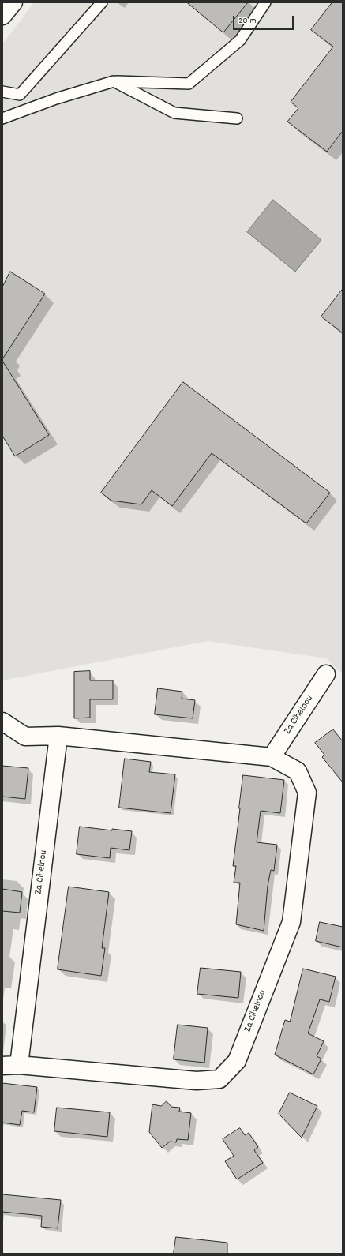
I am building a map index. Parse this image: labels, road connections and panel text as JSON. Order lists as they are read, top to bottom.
{
  "streets": {
    "street": ["Za Cihelnou"]
  },
  "scale_bar": "20 m"
}
